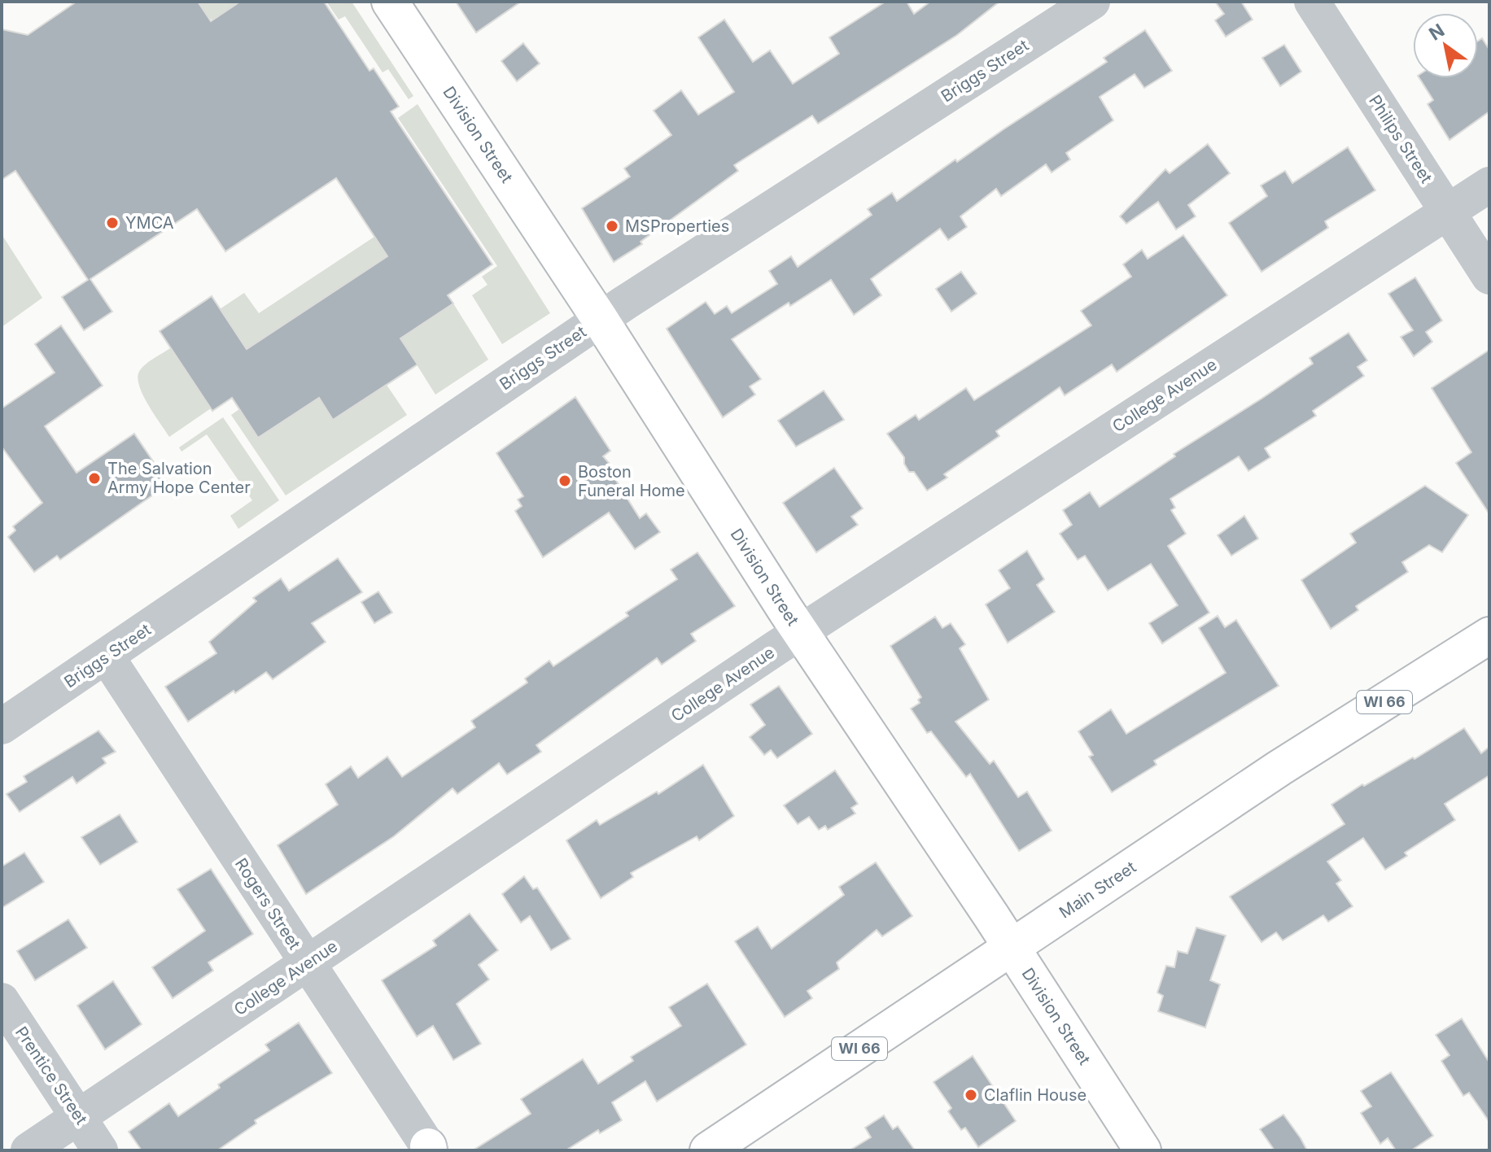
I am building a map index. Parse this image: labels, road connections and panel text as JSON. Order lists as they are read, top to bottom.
{
  "streets": {
    "main road": ["Division Street", "WI 66", "Main Street"],
    "street": [
      "Briggs Street",
      "Philips Street",
      "College Avenue",
      "Rogers Street",
      "Prentice Street"
    ]
  },
  "crossings": [
    ["Briggs Street", "Division Street"],
    ["Briggs Street", "Rogers Street"],
    ["Division Street", "College Avenue"],
    ["Division Street", "Main Street"],
    ["Philips Street", "College Avenue"],
    ["College Avenue", "Rogers Street"],
    ["College Avenue", "Prentice Street"]
  ],
  "places": [
    "YMCA",
    "MSProperties",
    "The Salvation Army Hope Center",
    "Boston Funeral Home",
    "Claflin House"
  ],
  "north": "top left"
}
